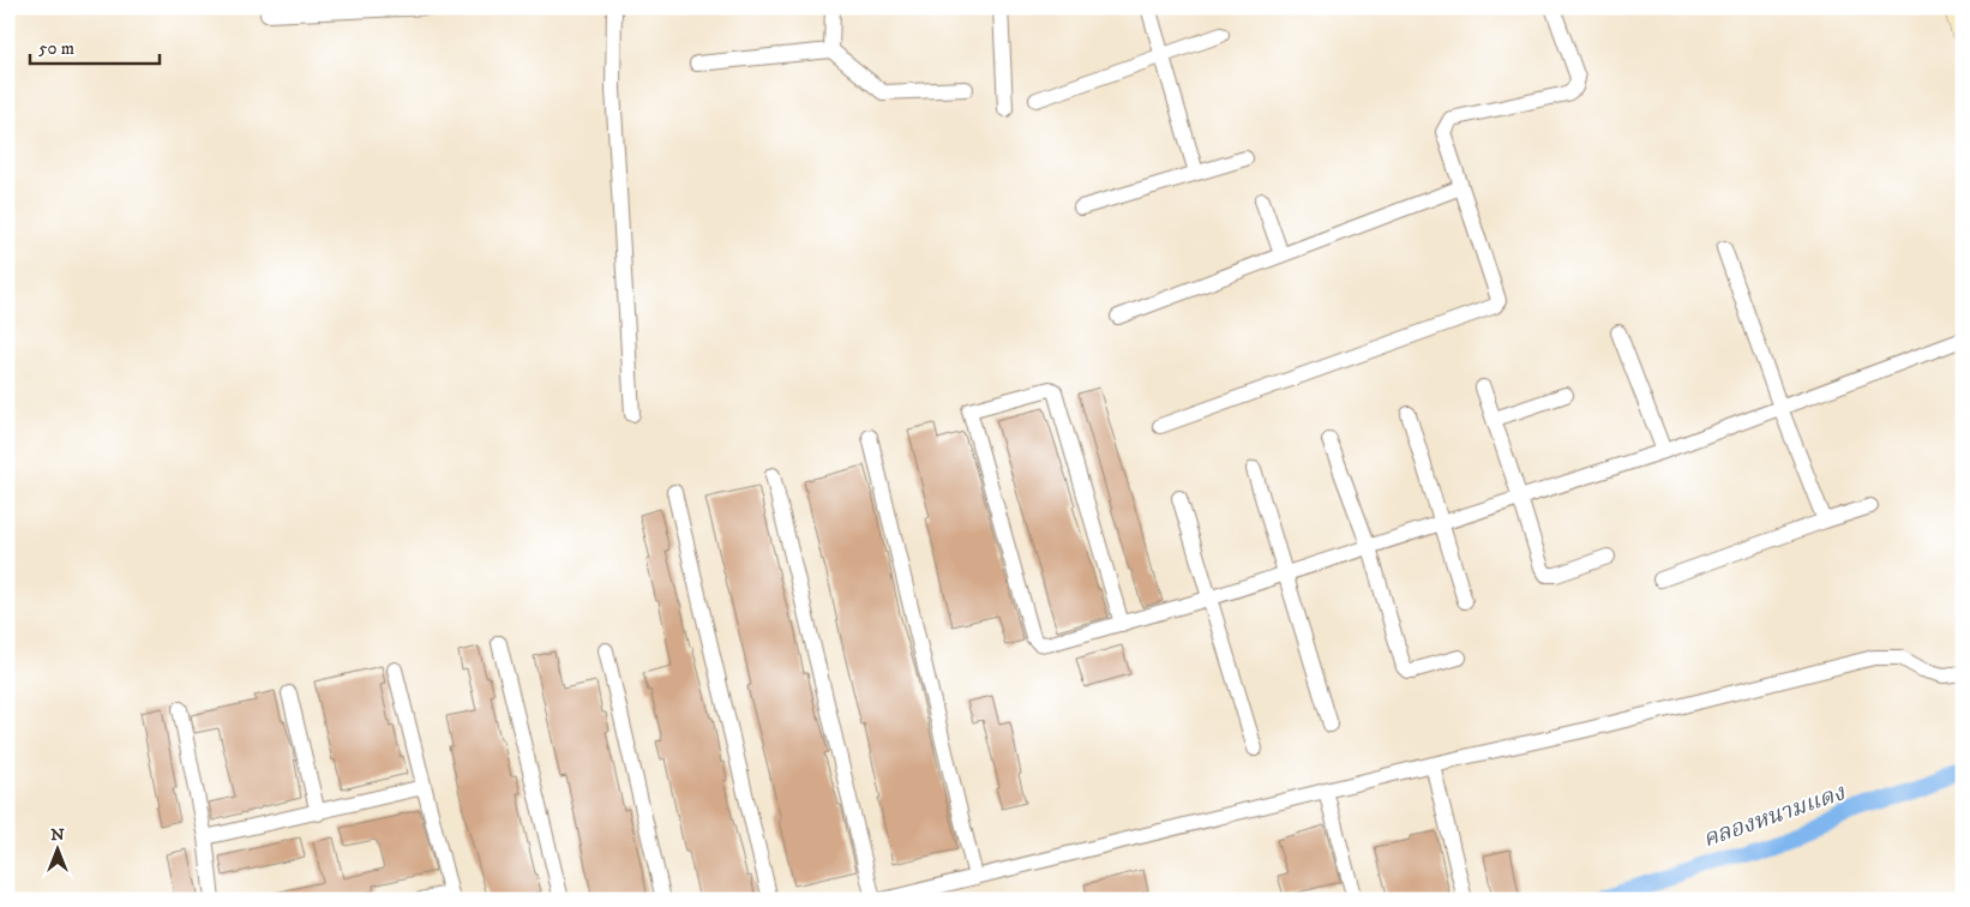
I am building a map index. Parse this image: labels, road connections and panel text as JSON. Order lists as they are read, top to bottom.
{
  "water": ["คลองหนามแดง"],
  "scale_bar": "50 m",
  "north": "top"
}
